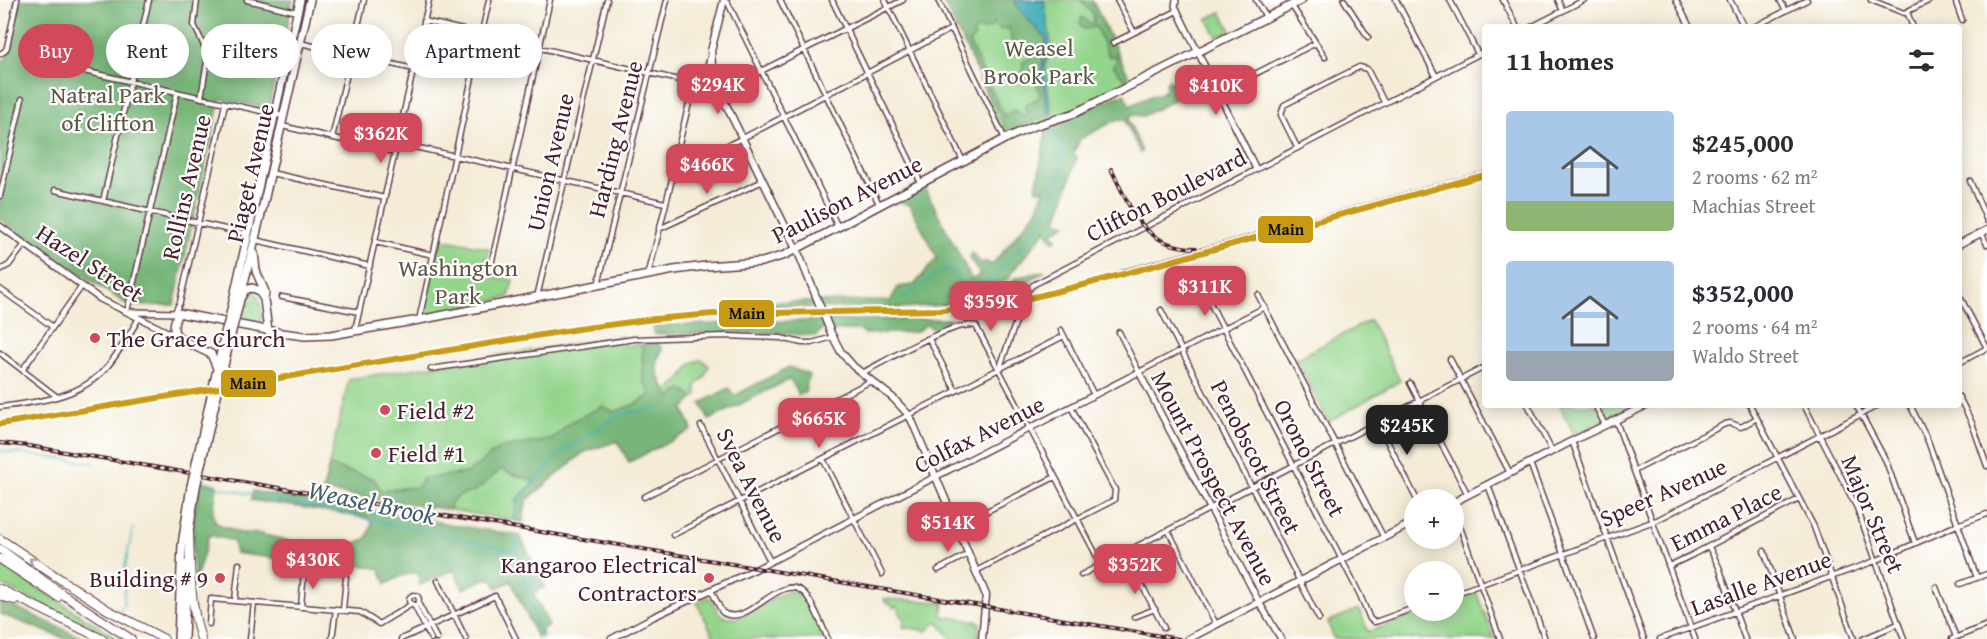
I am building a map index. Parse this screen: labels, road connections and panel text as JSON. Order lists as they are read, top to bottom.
{
  "streets": {
    "main road": [
      "Piaget Avenue",
      "Rollins Avenue",
      "Paulison Avenue",
      "Hazel Street"
    ],
    "street": [
      "Harding Avenue",
      "Union Avenue",
      "Clifton Boulevard",
      "Colfax Avenue",
      "Penobscot Street",
      "Orono Street",
      "Mount Prospect Avenue",
      "Svea Avenue",
      "Speer Avenue",
      "Major Street",
      "Emma Place",
      "Lasalle Avenue"
    ]
  },
  "crossings": [
    ["Harding Avenue", "Paulison Avenue"],
    ["Union Avenue", "Paulison Avenue"],
    ["Piaget Avenue", "Paulison Avenue"],
    ["Rollins Avenue", "Paulison Avenue"],
    ["Rollins Avenue", "Hazel Street"],
    ["Colfax Avenue", "Penobscot Street"],
    ["Colfax Avenue", "Orono Street"],
    ["Colfax Avenue", "Mount Prospect Avenue"],
    ["Colfax Avenue", "Svea Avenue"],
    ["Speer Avenue", "Major Street"],
    ["Major Street", "Lasalle Avenue"]
  ],
  "water": ["Weasel Brook"],
  "parks": ["Weasel Brook Park", "Natral Park of Clifton", "Washington Park"],
  "places": [
    "The Grace Church",
    "Field #2",
    "Field #1",
    "Building # 9",
    "Kangaroo Electrical Contractors"
  ],
  "lines": ["transit line Main"],
  "page": {
    "chip": [
      "Buy",
      "Rent",
      "Filters",
      "New",
      "Apartment"
    ],
    "heading": "11 homes",
    "price": [
      "$294K",
      "$410K",
      "$362K",
      "$466K",
      "$311K",
      "$359K",
      "$665K",
      "$245K",
      "$514K",
      "$430K",
      "$352K"
    ],
    "list": [
      {
        "name": "$245,000",
        "note": "2 rooms · 62 m² · Machias Street"
      },
      {
        "name": "$352,000",
        "note": "2 rooms · 64 m² · Waldo Street"
      }
    ],
    "map_buttons": ["+", "−"]
  }
}
